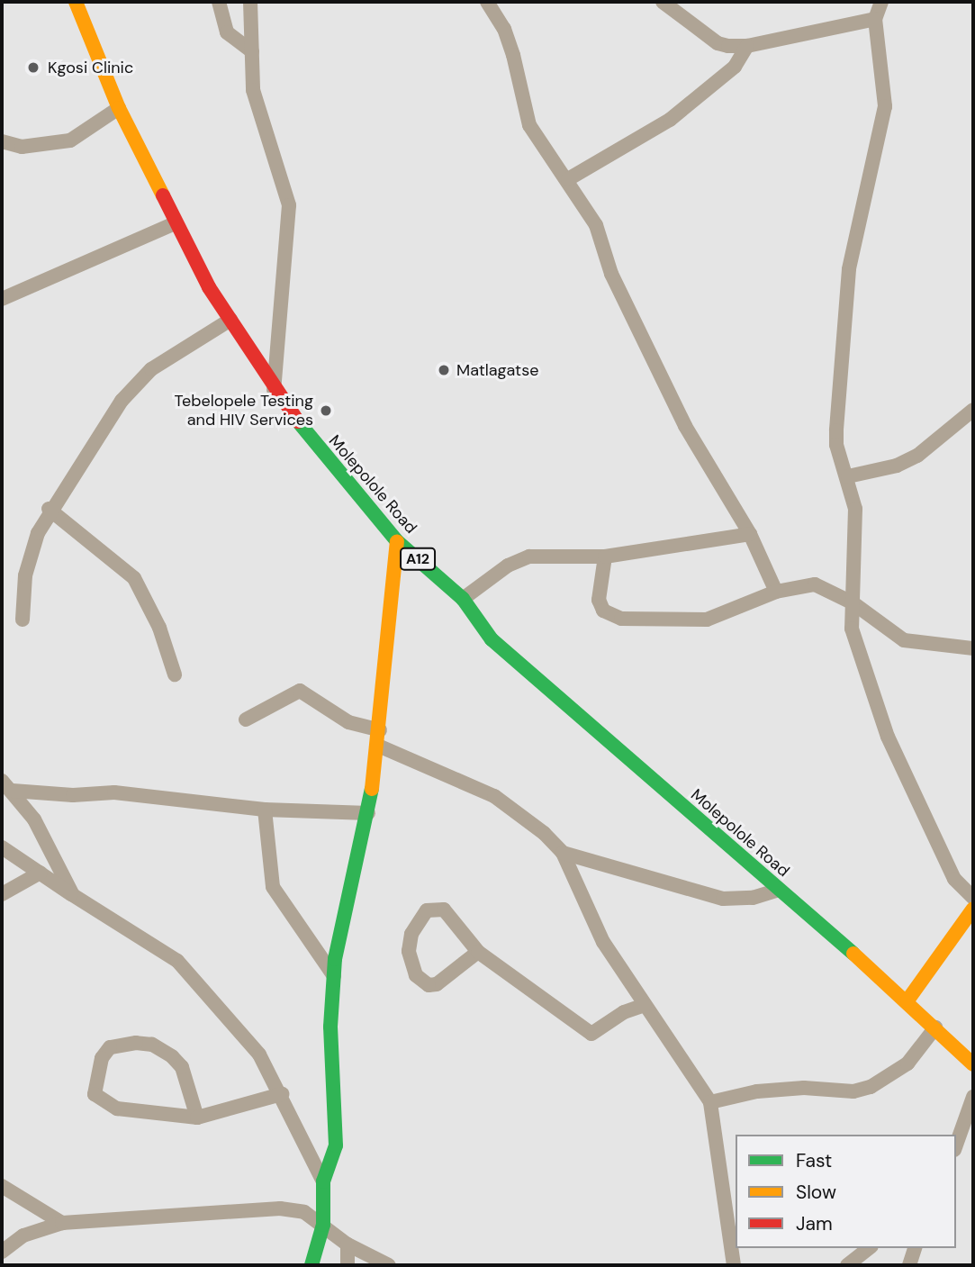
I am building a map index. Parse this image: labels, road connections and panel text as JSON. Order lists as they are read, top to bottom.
{
  "streets": {
    "main road": ["Molepolole Road", "A12"]
  },
  "places": ["Kgosi Clinic", "Matlagatse", "Tebelopele Testing and HIV Services"],
  "legend": ["Fast", "Slow", "Jam"]
}
